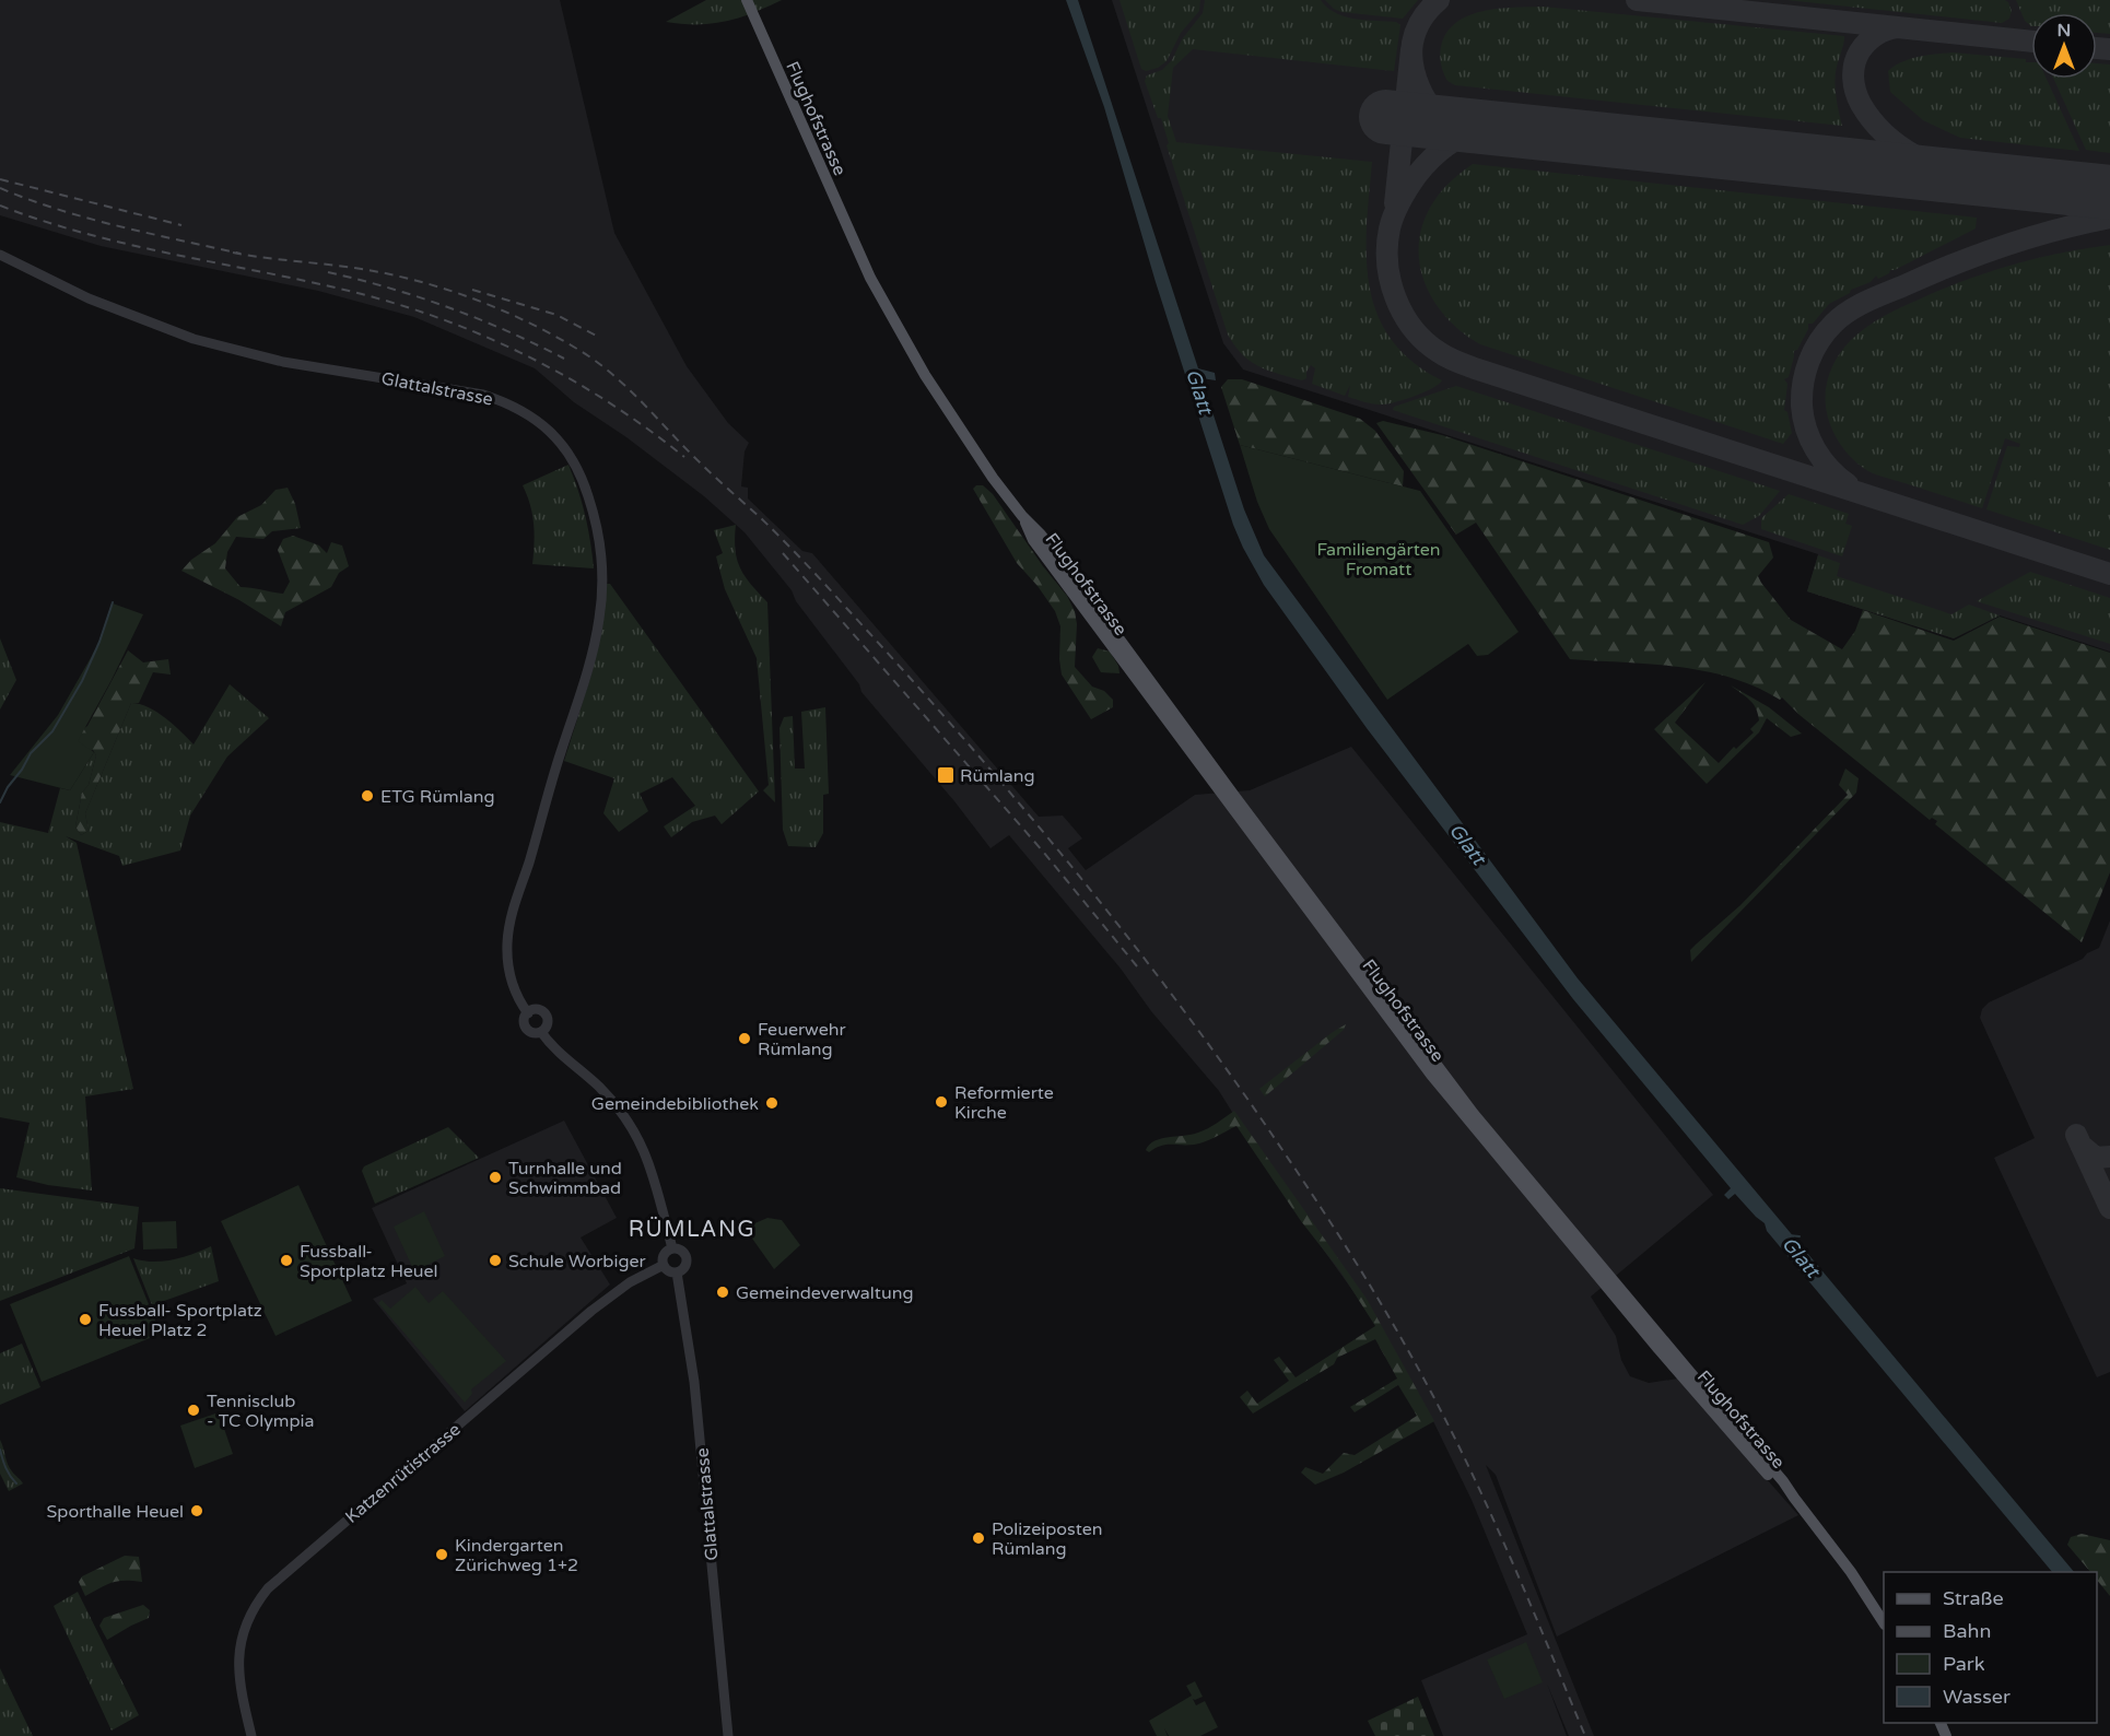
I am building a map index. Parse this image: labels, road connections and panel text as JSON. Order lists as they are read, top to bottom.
{
  "streets": {
    "main road": ["Flughofstrasse"],
    "street": ["Glattalstrasse", "Katzenrütistrasse"]
  },
  "crossings": [
    ["Glattalstrasse", "Katzenrütistrasse"]
  ],
  "districts": ["RÜMLANG"],
  "water": ["Glatt"],
  "parks": ["Familiengärten Fromatt"],
  "places": {
    "transit": ["Rümlang"],
    "other": [
      "ETG Rümlang",
      "Feuerwehr Rümlang",
      "Reformierte Kirche",
      "Gemeindebibliothek",
      "Turnhalle und Schwimmbad",
      "Fussball- Sportplatz Heuel",
      "Schule Worbiger",
      "Gemeindeverwaltung",
      "Fussball- Sportplatz Heuel Platz 2",
      "Tennisclub - TC Olympia",
      "Sporthalle Heuel",
      "Polizeiposten Rümlang",
      "Kindergarten Zürichweg 1+2"
    ]
  },
  "legend": [
    "Straße",
    "Bahn",
    "Park",
    "Wasser"
  ],
  "north": "top"
}
